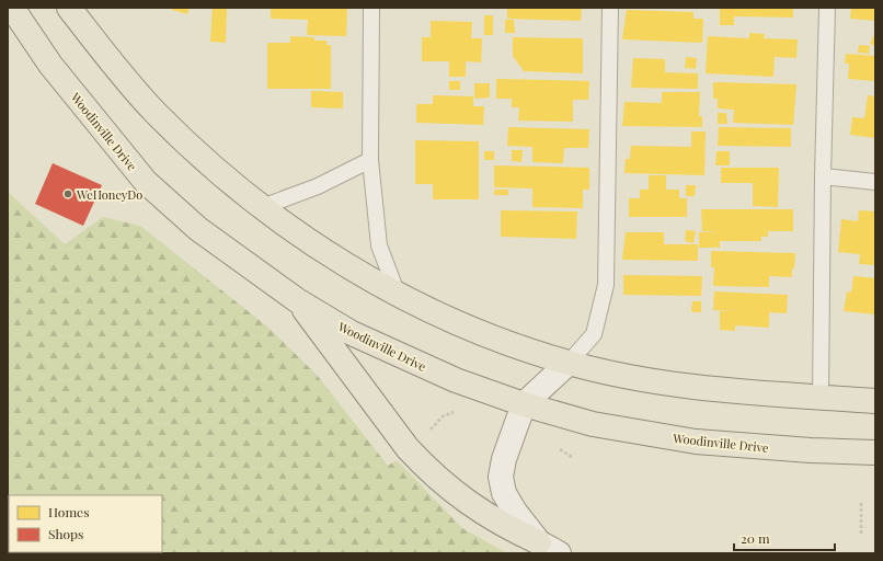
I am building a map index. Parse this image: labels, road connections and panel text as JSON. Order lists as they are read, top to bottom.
{
  "streets": {
    "main road": ["Woodinville Drive"]
  },
  "places": ["WeHoneyDo"],
  "legend": ["Homes", "Shops"],
  "scale_bar": "20 m"
}
